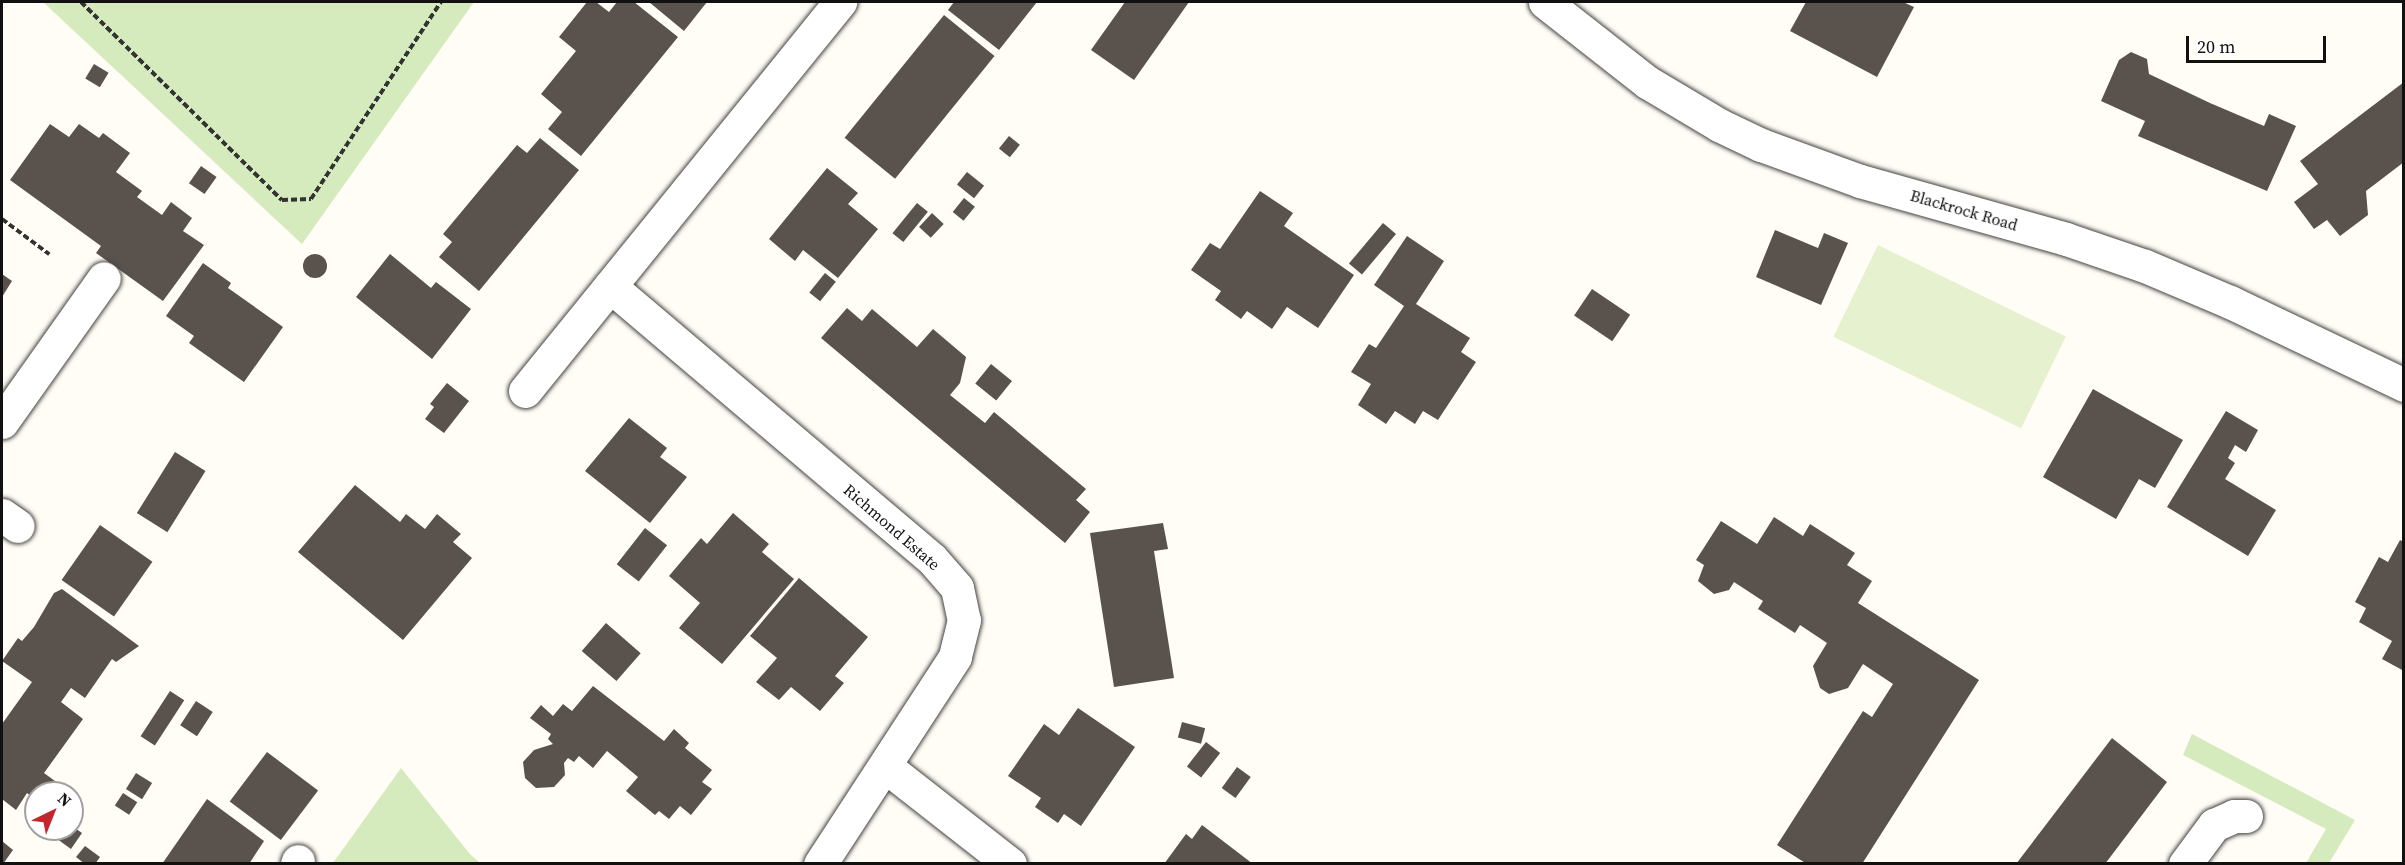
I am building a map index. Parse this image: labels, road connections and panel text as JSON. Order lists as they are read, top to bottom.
{
  "streets": {
    "street": ["Blackrock Road", "Richmond Estate"]
  },
  "scale_bar": "20 m",
  "north": "top right"
}
